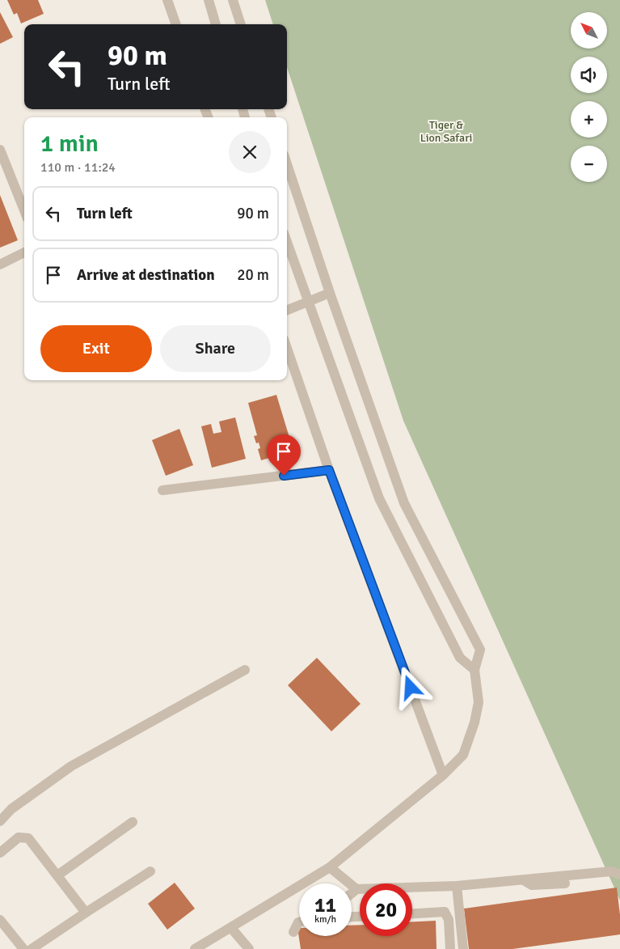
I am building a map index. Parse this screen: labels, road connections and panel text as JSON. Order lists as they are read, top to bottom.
{
  "parks": ["Tiger & Lion Safari"],
  "north": "top left",
  "page": {
    "map_buttons": ["+", "−"],
    "turn": ["90 m", "Turn left"],
    "heading": ["1 min", "110 m · 11:24"],
    "list": [
      {
        "name": "Turn left",
        "value": "90 m"
      },
      {
        "name": "Arrive at destination",
        "value": "20 m"
      }
    ],
    "buttons": ["Exit", "Share"],
    "speed": "11 km/h",
    "limit": "20"
  }
}
